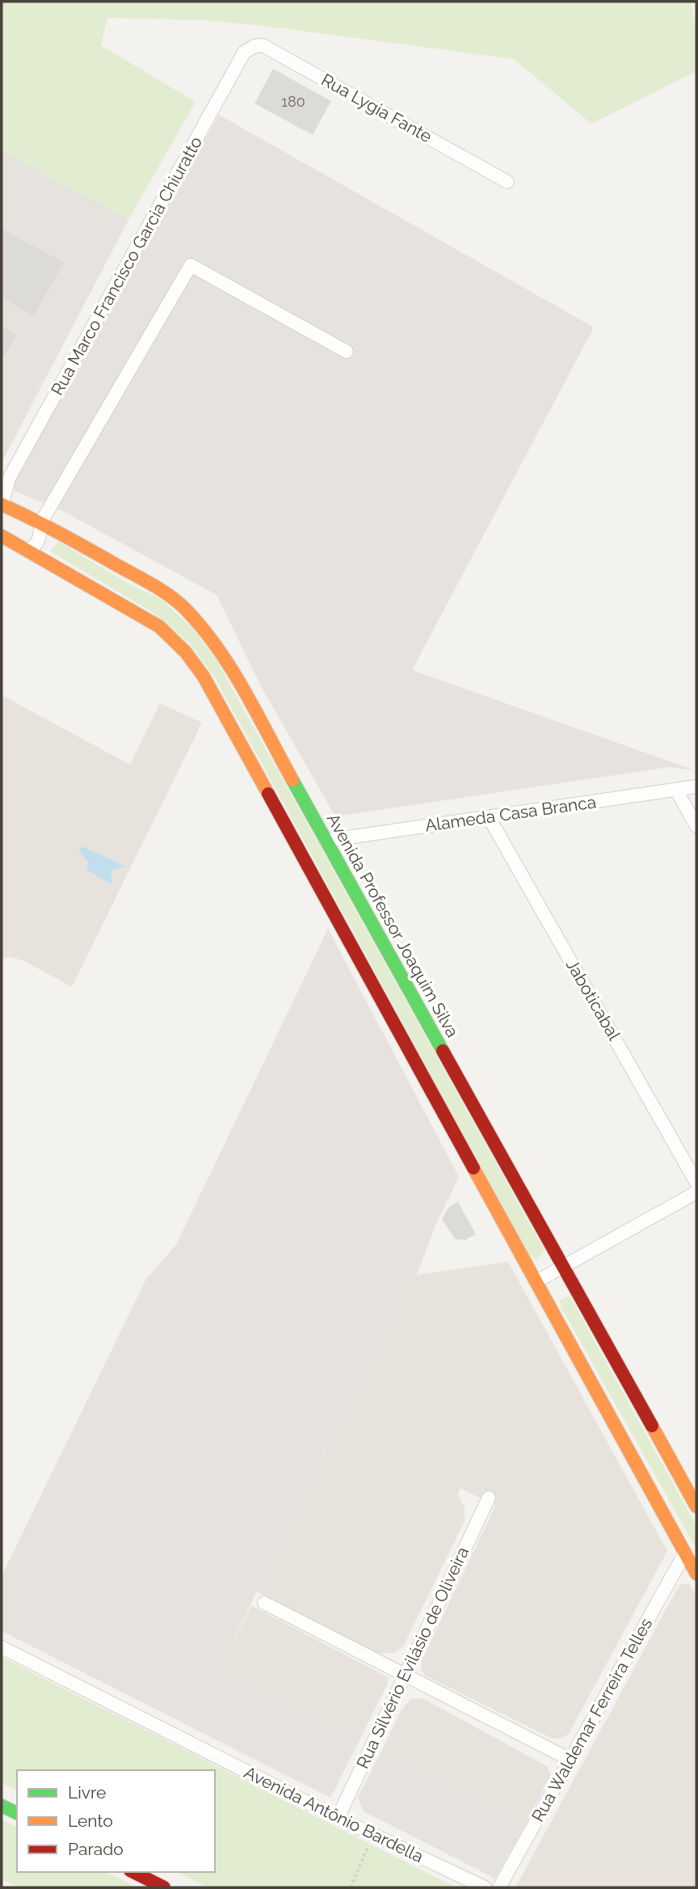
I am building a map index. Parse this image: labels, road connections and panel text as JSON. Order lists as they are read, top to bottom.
{
  "streets": {
    "main road": ["Avenida Professor Joaquim Silva"],
    "street": [
      "Rua Lygia Fante",
      "Rua Marco Francisco Garcia Chiuratto",
      "Alameda Casa Branca",
      "Jaboticabal",
      "Rua Silvério Evilásio de Oliveira",
      "Rua Waldemar Ferreira Telles",
      "Avenida Antônio Bardella"
    ]
  },
  "crossings": [
    ["Rua Lygia Fante", "Rua Marco Francisco Garcia Chiuratto"],
    ["Rua Marco Francisco Garcia Chiuratto", "Avenida Professor Joaquim Silva"],
    ["Alameda Casa Branca", "Avenida Professor Joaquim Silva"],
    ["Alameda Casa Branca", "Jaboticabal"],
    ["Rua Silvério Evilásio de Oliveira", "Avenida Antônio Bardella"]
  ],
  "house_numbers": ["180"],
  "legend": ["Livre", "Lento", "Parado"]
}
